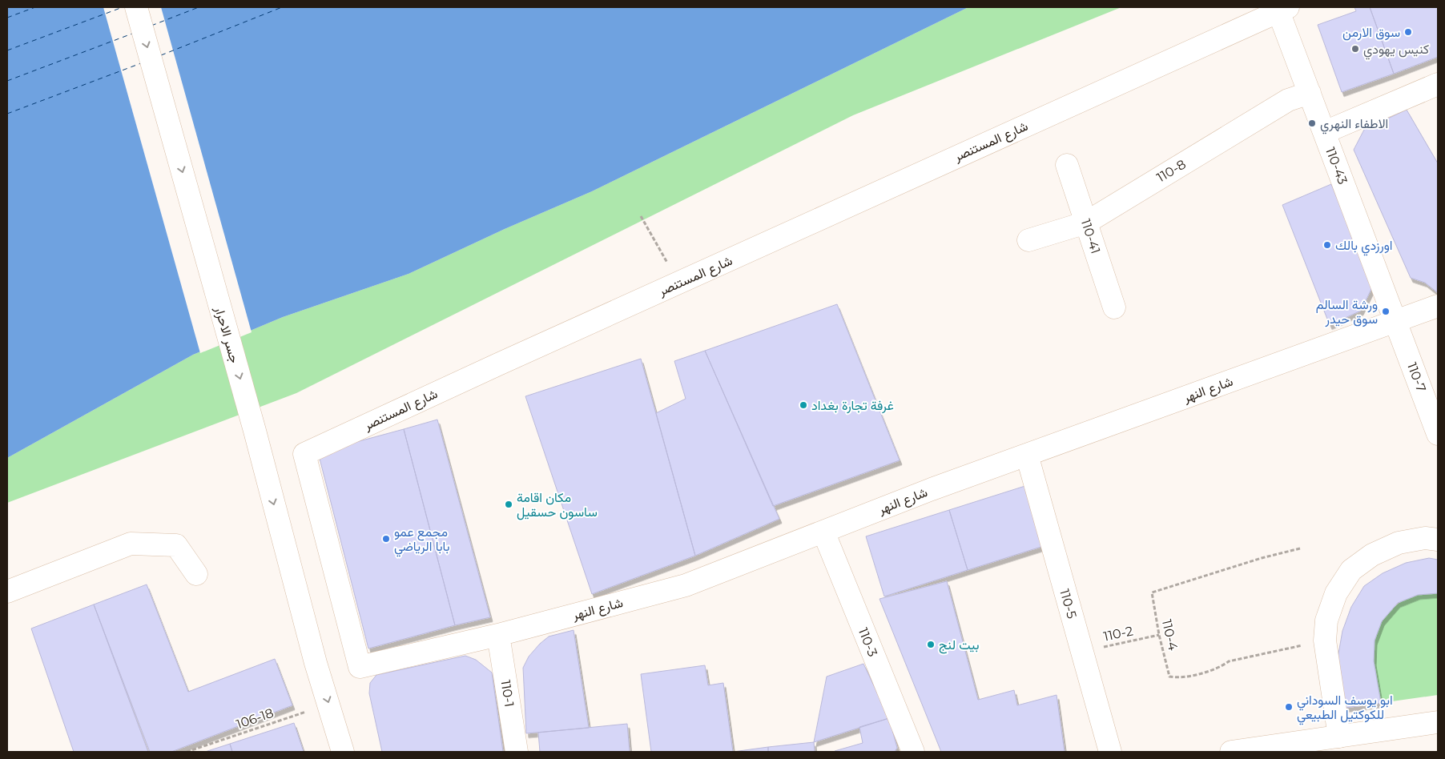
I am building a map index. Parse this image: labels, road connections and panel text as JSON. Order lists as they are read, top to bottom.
{
  "streets": {
    "street": [
      "شارع المستنصر",
      "110-43",
      "110-8",
      "110-41",
      "جسر الاحرار",
      "110-7",
      "شارع النهر",
      "110-5",
      "110-3",
      "110-1"
    ],
    "path": ["110-2", "110-4", "106-18"]
  },
  "crossings": [
    ["شارع المستنصر", "110-43"],
    ["شارع المستنصر", "شارع النهر"],
    ["110-43", "110-8"],
    ["110-43", "110-7"],
    ["110-43", "شارع النهر"],
    ["110-8", "110-41"],
    ["جسر الاحرار", "106-18"],
    ["110-7", "شارع النهر"],
    ["شارع النهر", "110-5"],
    ["شارع النهر", "110-3"],
    ["شارع النهر", "110-1"],
    ["110-5", "110-2"],
    ["110-2", "110-4"]
  ],
  "one_way": ["جسر الاحرار"],
  "places": [
    "سوق الارمن",
    "كنيس يهودي",
    "الاطفاء النهري",
    "اورزدي بالك",
    "ورشة السالم سوق حيدر",
    "غرفة تجارة بغداد",
    "مكان اقامة ساسون حسقيل",
    "مجمع عمو بابا الرياضي",
    "بيت لنج",
    "ابو يوسف السوداني للكوكتيل الطبيعي"
  ]
}
